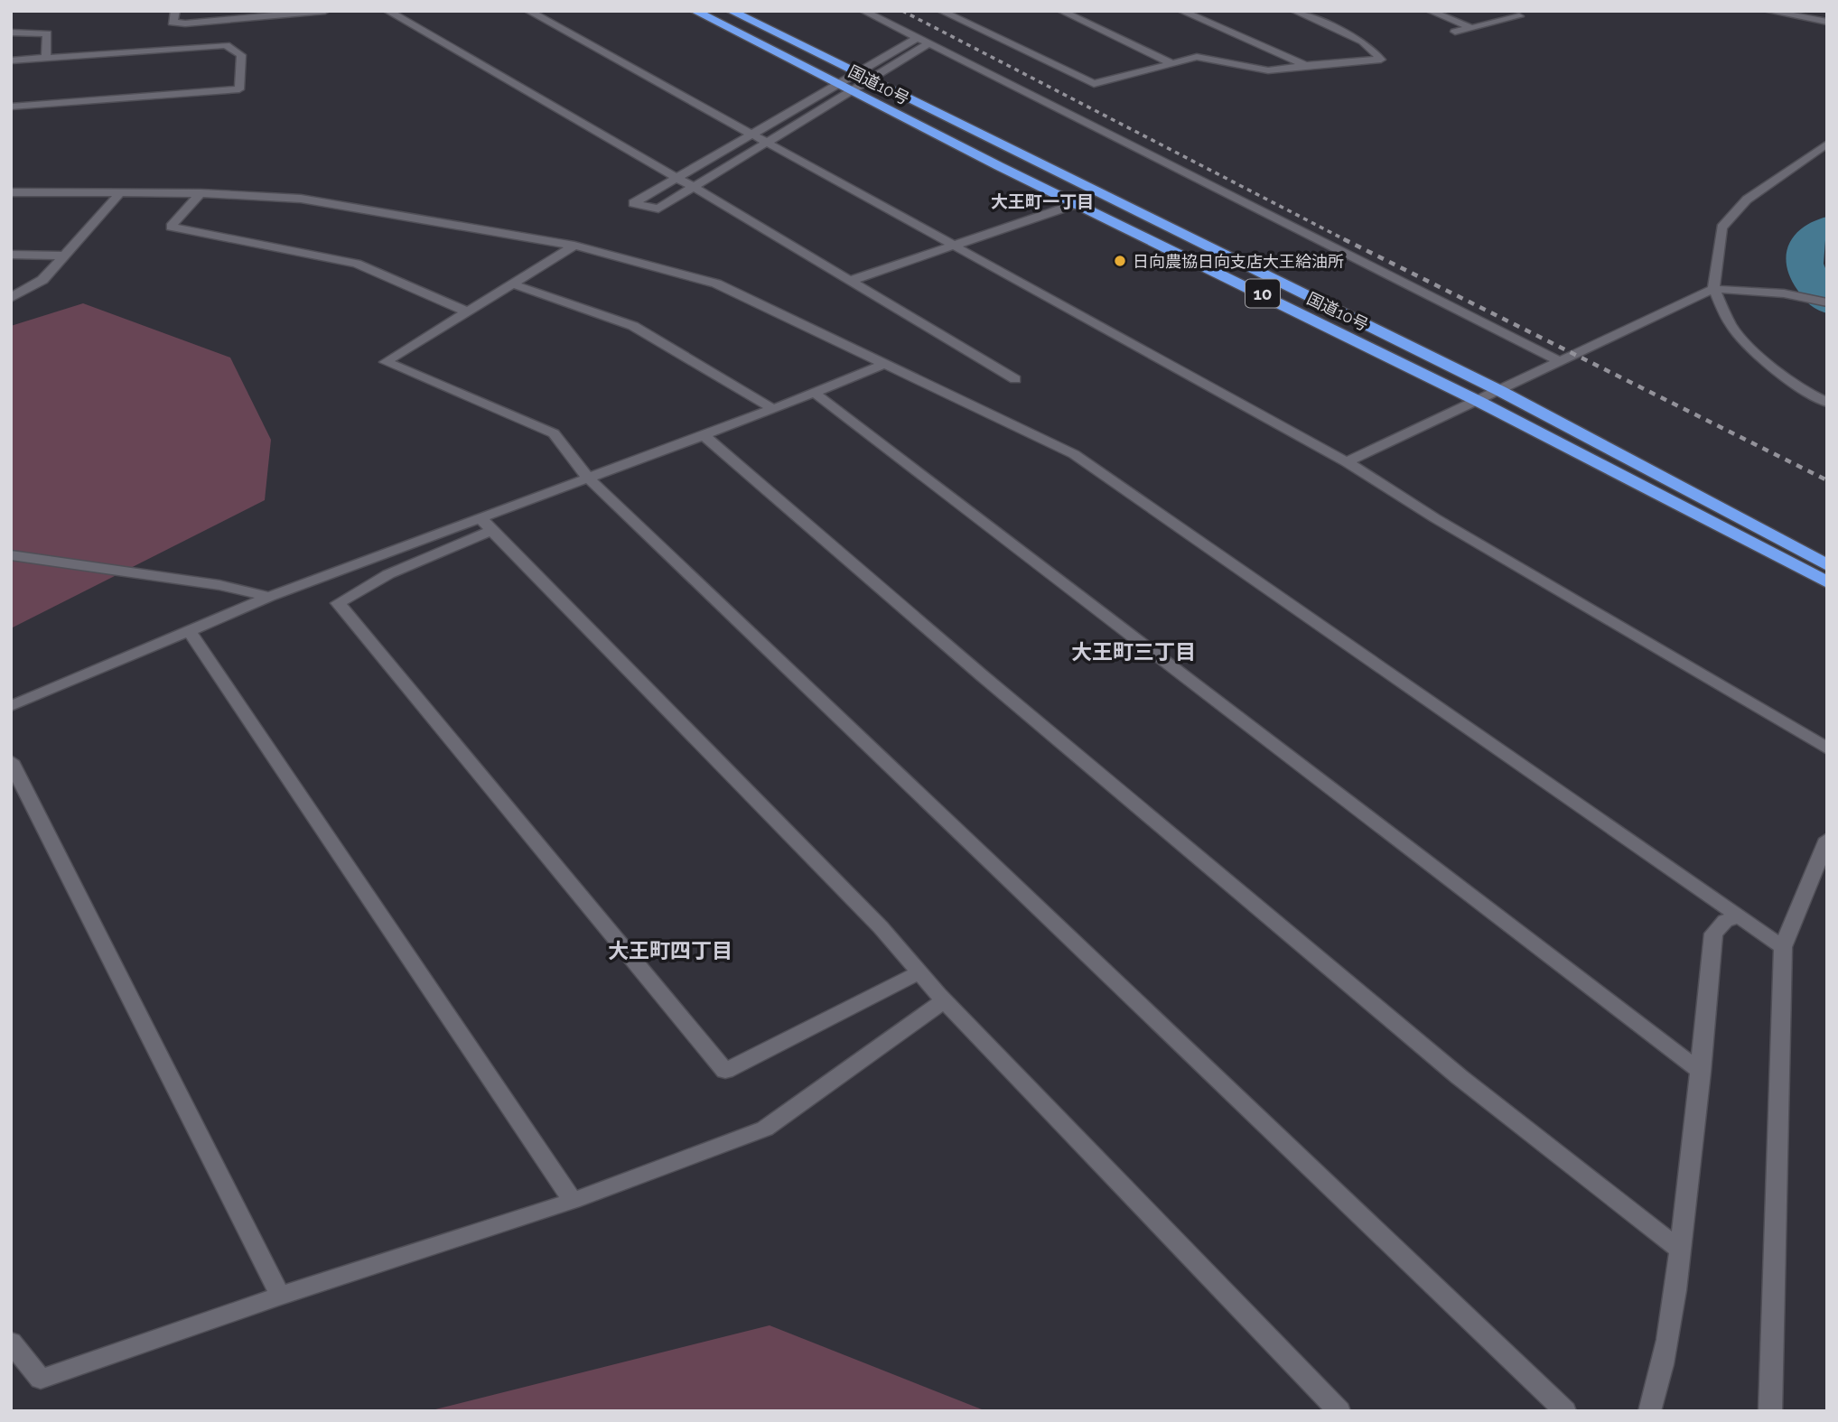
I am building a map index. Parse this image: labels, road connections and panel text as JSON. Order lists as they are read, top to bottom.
{
  "streets": {
    "highway": ["国道10号", "10"]
  },
  "districts": ["大王町一丁目", "大王町三丁目", "大王町四丁目"],
  "places": ["日向農協日向支店大王給油所"]
}
